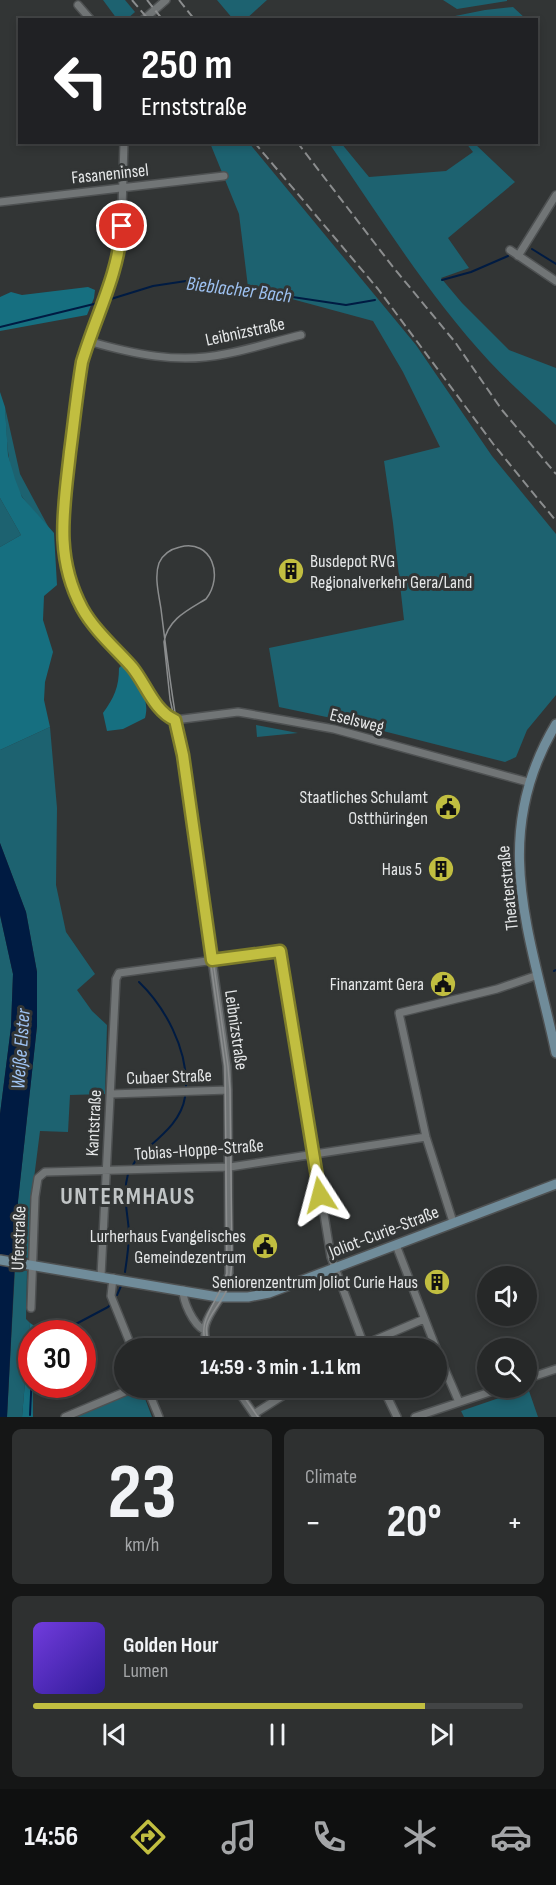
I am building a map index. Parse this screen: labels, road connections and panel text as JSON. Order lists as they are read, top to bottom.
{
  "streets": {
    "main road": ["Theaterstraße", "Joliot-Curie-Straße"],
    "street": [
      "Fasaneninsel",
      "Leibnizstraße",
      "Eselsweg",
      "Cubaer Straße",
      "Kantstraße",
      "Tobias-Hoppe-Straße",
      "Uferstraße"
    ]
  },
  "crossings": [
    ["Leibnizstraße", "Eselsweg"],
    ["Leibnizstraße", "Cubaer Straße"],
    ["Leibnizstraße", "Kantstraße"],
    ["Leibnizstraße", "Tobias-Hoppe-Straße"],
    ["Leibnizstraße", "Joliot-Curie-Straße"],
    ["Eselsweg", "Theaterstraße"],
    ["Cubaer Straße", "Kantstraße"],
    ["Kantstraße", "Tobias-Hoppe-Straße"],
    ["Kantstraße", "Joliot-Curie-Straße"],
    ["Tobias-Hoppe-Straße", "Uferstraße"],
    ["Joliot-Curie-Straße", "Uferstraße"]
  ],
  "districts": ["UNTERMHAUS"],
  "water": ["Bieblacher Bach", "Weiße Elster"],
  "places": {
    "building": ["Busdepot RVG Regionalverkehr Gera/Land", "Haus 5", "Seniorenzentrum Joliot Curie Haus"],
    "public building": ["Staatliches Schulamt Ostthüringen", "Finanzamt Gera", "Lurherhaus Evangelisches Gemeindezentrum"]
  },
  "page": {
    "turn": ["250 m", "Ernststraße"],
    "limit": "30",
    "trip": "14:59 · 3 min · 1.1 km",
    "tile": [
      ["23", "km/h"],
      "Climate"
    ],
    "heat": ["−", "20°", "+"],
    "song": ["Golden Hour", "Lumen"],
    "tabs": "14:56"
  }
}
